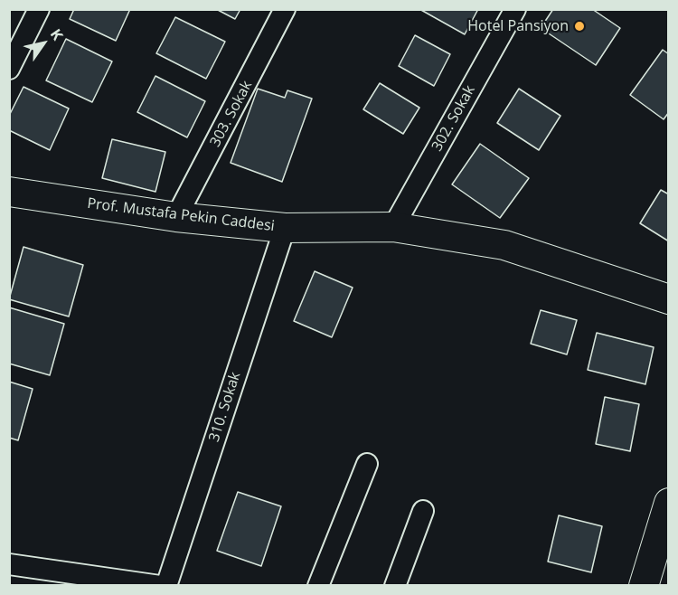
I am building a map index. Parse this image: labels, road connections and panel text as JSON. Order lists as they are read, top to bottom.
{
  "streets": {
    "main road": ["Prof. Mustafa Pekin Caddesi"],
    "street": ["303. Sokak", "302. Sokak", "310. Sokak"]
  },
  "crossings": [
    ["303. Sokak", "Prof. Mustafa Pekin Caddesi"],
    ["302. Sokak", "Prof. Mustafa Pekin Caddesi"],
    ["Prof. Mustafa Pekin Caddesi", "310. Sokak"]
  ],
  "places": ["Hotel Pansiyon"],
  "north": "top right"
}
